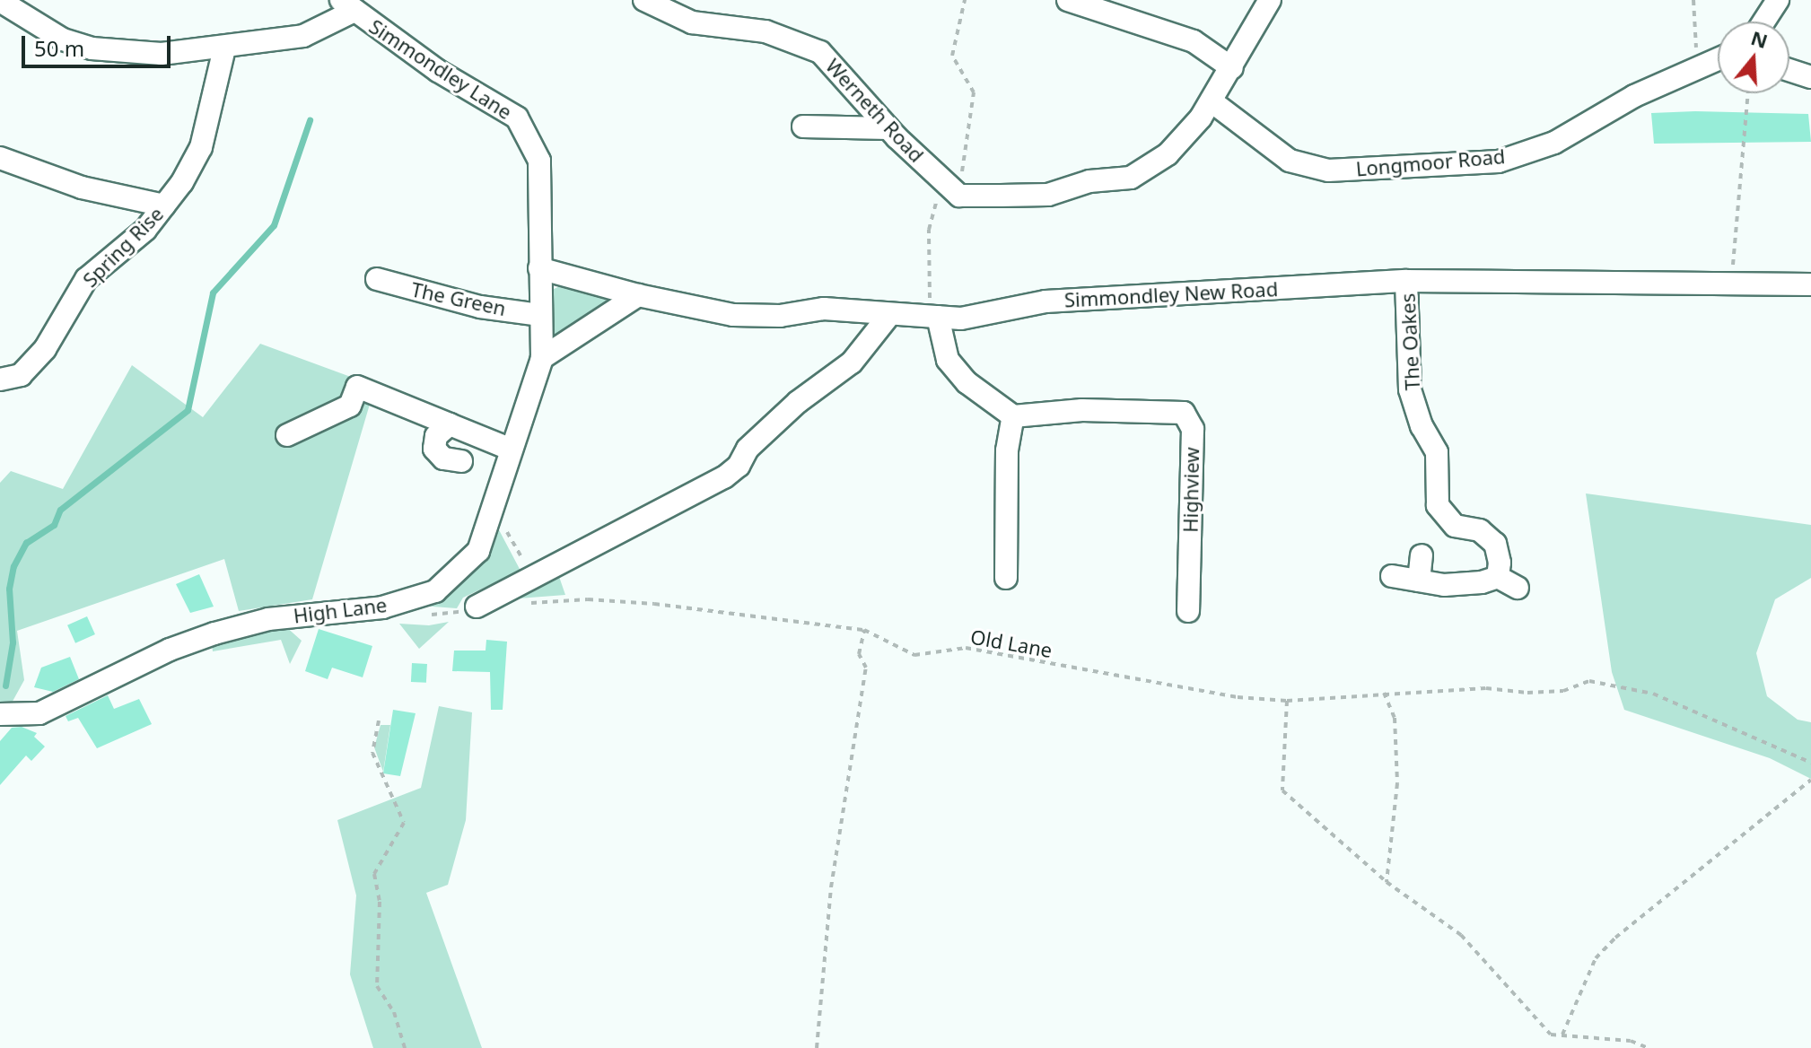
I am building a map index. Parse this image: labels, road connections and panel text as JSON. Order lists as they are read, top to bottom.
{
  "streets": {
    "street": [
      "Simmondley Lane",
      "Werneth Road",
      "Longmoor Road",
      "Spring Rise",
      "Simmondley New Road",
      "The Green",
      "The Oakes",
      "Highview",
      "High Lane"
    ],
    "path": ["Old Lane"]
  },
  "crossings": [
    ["Simmondley Lane", "Simmondley New Road"],
    ["Simmondley Lane", "The Green"],
    ["Simmondley Lane", "High Lane"],
    ["Simmondley New Road", "The Oakes"]
  ],
  "scale_bar": "50 m",
  "north": "top"
}
